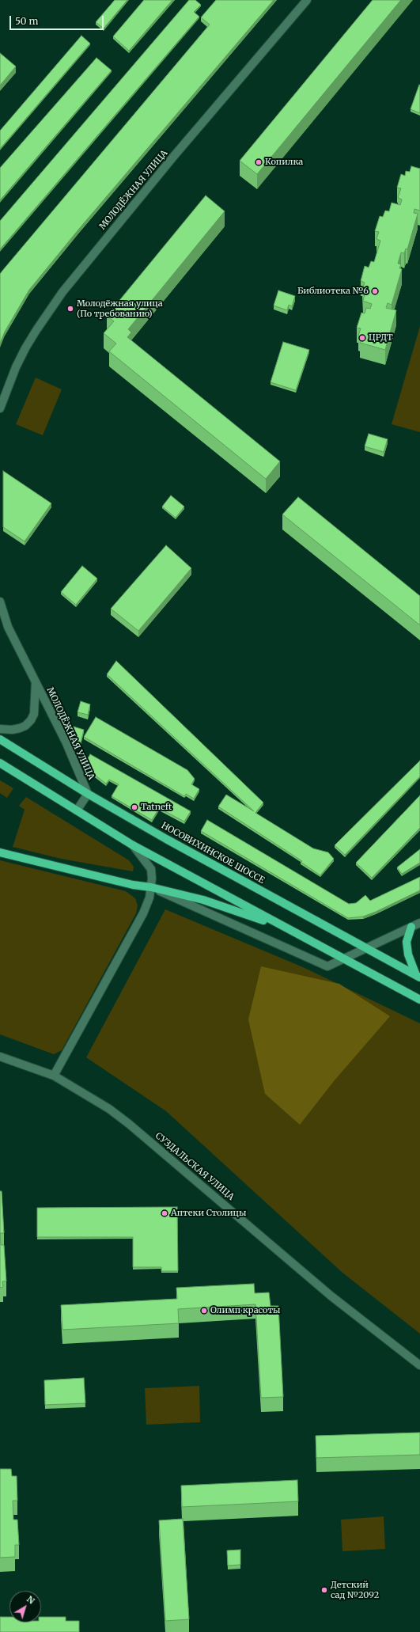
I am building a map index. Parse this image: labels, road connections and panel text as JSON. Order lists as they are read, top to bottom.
{
  "streets": {
    "main road": ["НОСОВИХИНСКОЕ ШОССЕ"],
    "street": ["МОЛОДЁЖНАЯ УЛИЦА", "СУЗДАЛЬСКАЯ УЛИЦА"]
  },
  "crossings": [
    ["МОЛОДЁЖНАЯ УЛИЦА", "НОСОВИХИНСКОЕ ШОССЕ"]
  ],
  "places": [
    "Копилка",
    "Библиотека №6",
    "Молодёжная улица (По требованию)",
    "ЦРДТ",
    "Tatneft",
    "Аптеки Столицы",
    "Олимп красоты",
    "Детский сад №2092"
  ],
  "scale_bar": "50 m",
  "north": "top right"
}
